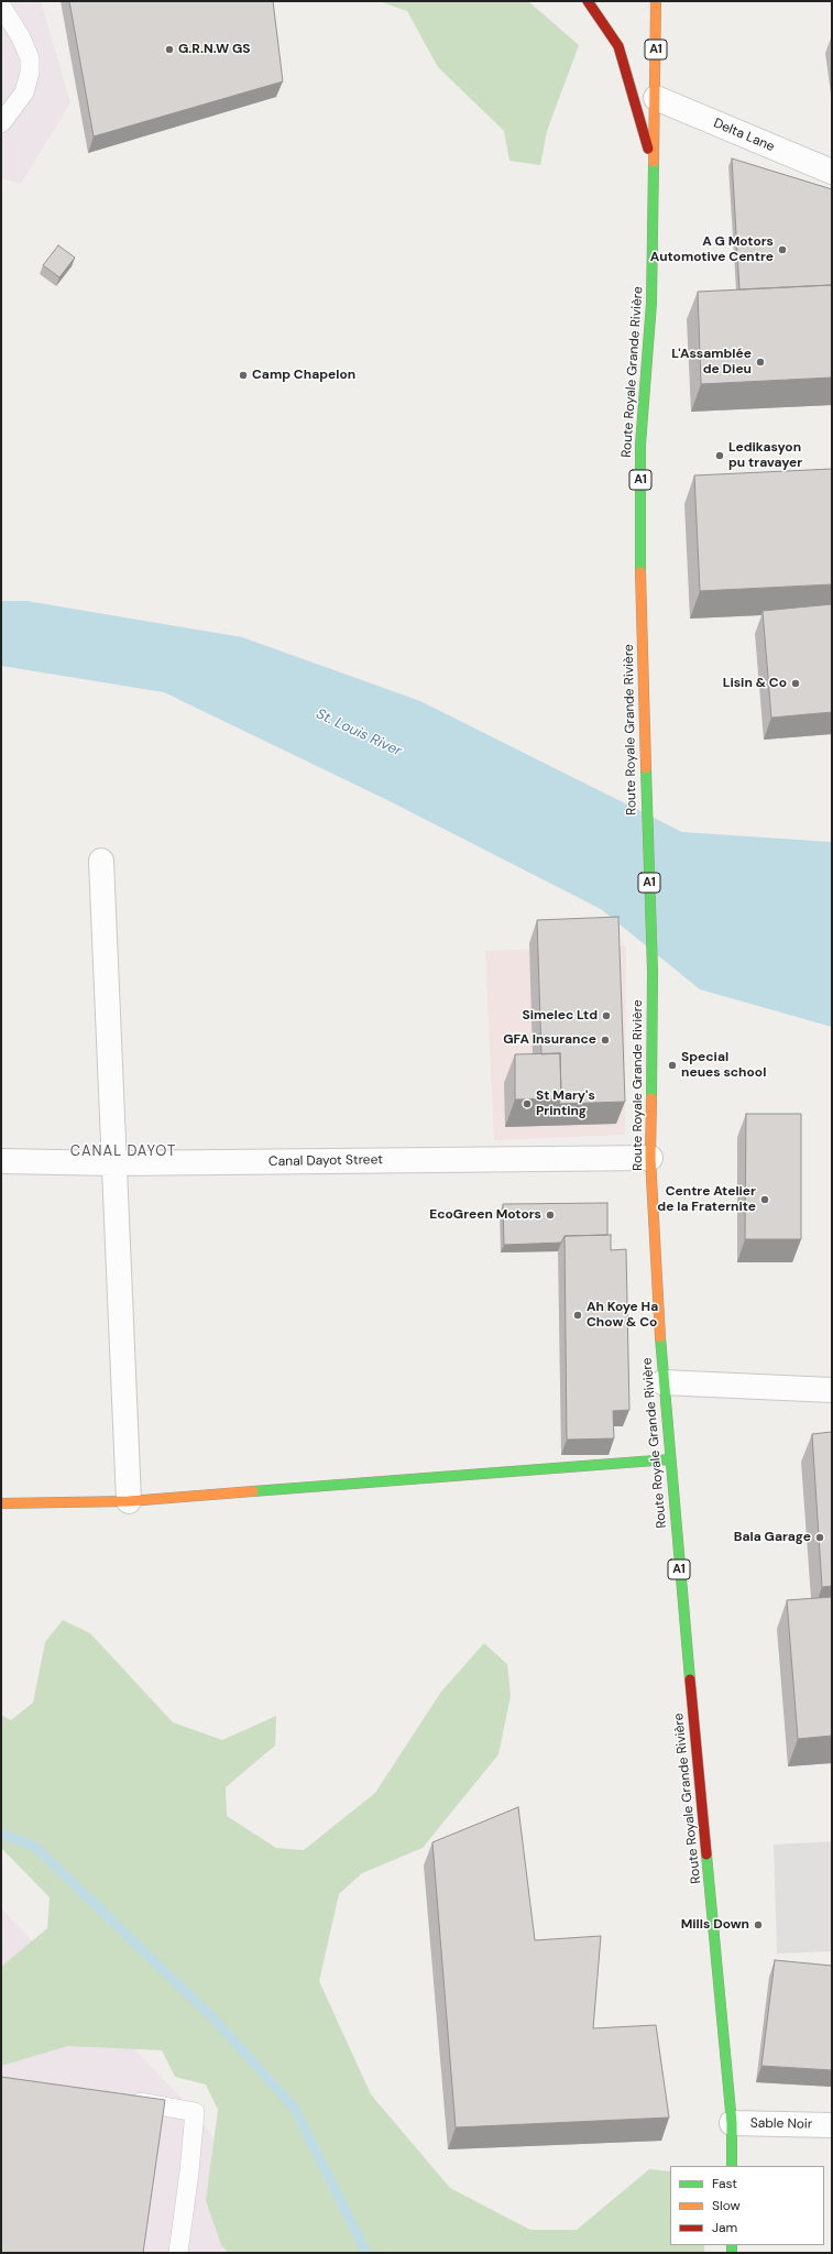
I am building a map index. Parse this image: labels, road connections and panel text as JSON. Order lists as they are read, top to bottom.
{
  "streets": {
    "main road": ["A1", "Route Royale Grande Rivière"],
    "street": ["Delta Lane", "Canal Dayot Street", "Sable Noir"]
  },
  "crossings": [
    ["Delta Lane", "Route Royale Grande Rivière"],
    ["Route Royale Grande Rivière", "Canal Dayot Street"],
    ["Route Royale Grande Rivière", "Sable Noir"]
  ],
  "districts": ["CANAL DAYOT"],
  "water": ["St. Louis River"],
  "places": [
    "G.R.N.W GS",
    "A G Motors Automotive Centre",
    "L'Assamblée de Dieu",
    "Camp Chapelon",
    "Ledikasyon pu travayer",
    "Lisin & Co",
    "Simelec Ltd",
    "GFA Insurance",
    "Special neues school",
    "St Mary's Printing",
    "Centre Atelier de la Fraternite",
    "EcoGreen Motors",
    "Ah Koye Ha Chow & Co",
    "Bala Garage",
    "Mills Down"
  ],
  "legend": ["Fast", "Slow", "Jam"]
}
